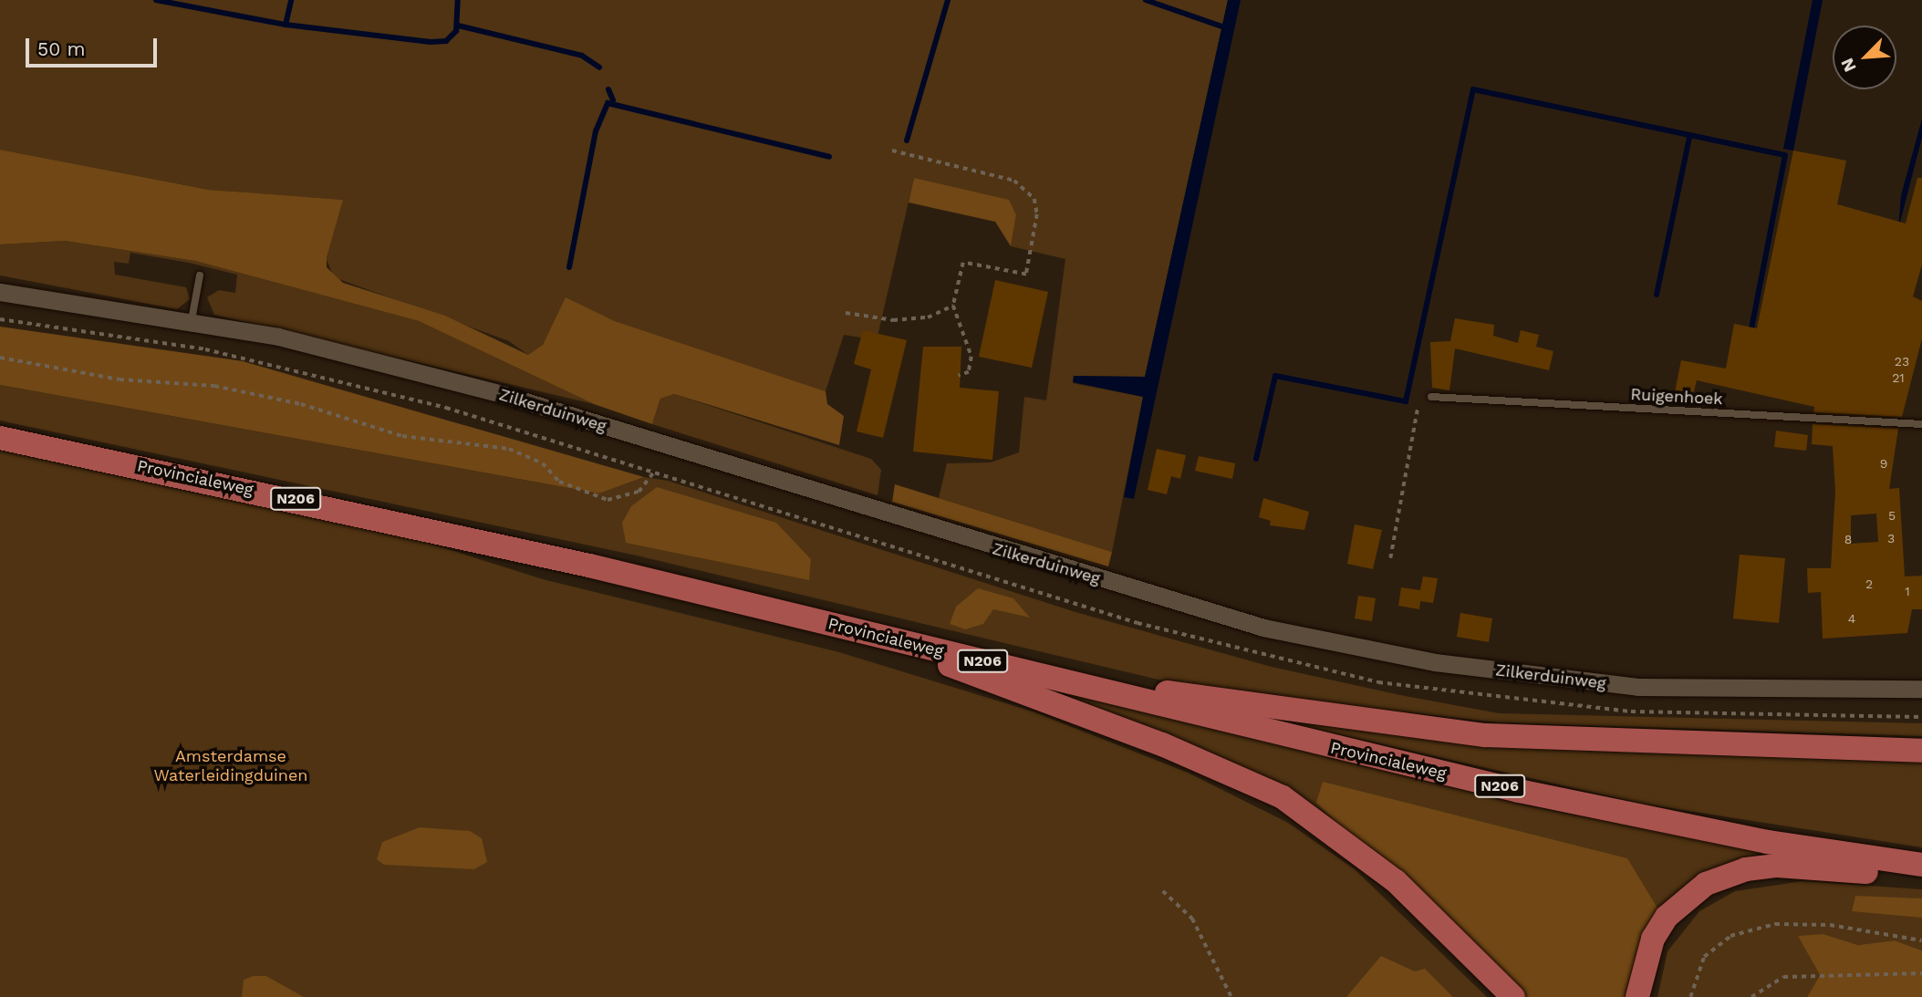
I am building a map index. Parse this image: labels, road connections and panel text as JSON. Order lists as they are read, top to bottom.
{
  "streets": {
    "main road": ["Provincialeweg", "N206"],
    "street": ["Zilkerduinweg"],
    "lane": ["Ruigenhoek"]
  },
  "crossings": [
    ["Provincialeweg", "N206"]
  ],
  "parks": ["Amsterdamse Waterleidingduinen"],
  "house_numbers": [
    "23",
    "21",
    "9",
    "5",
    "3",
    "8",
    "2",
    "1",
    "4"
  ],
  "scale_bar": "50 m",
  "north": "bottom left"
}
